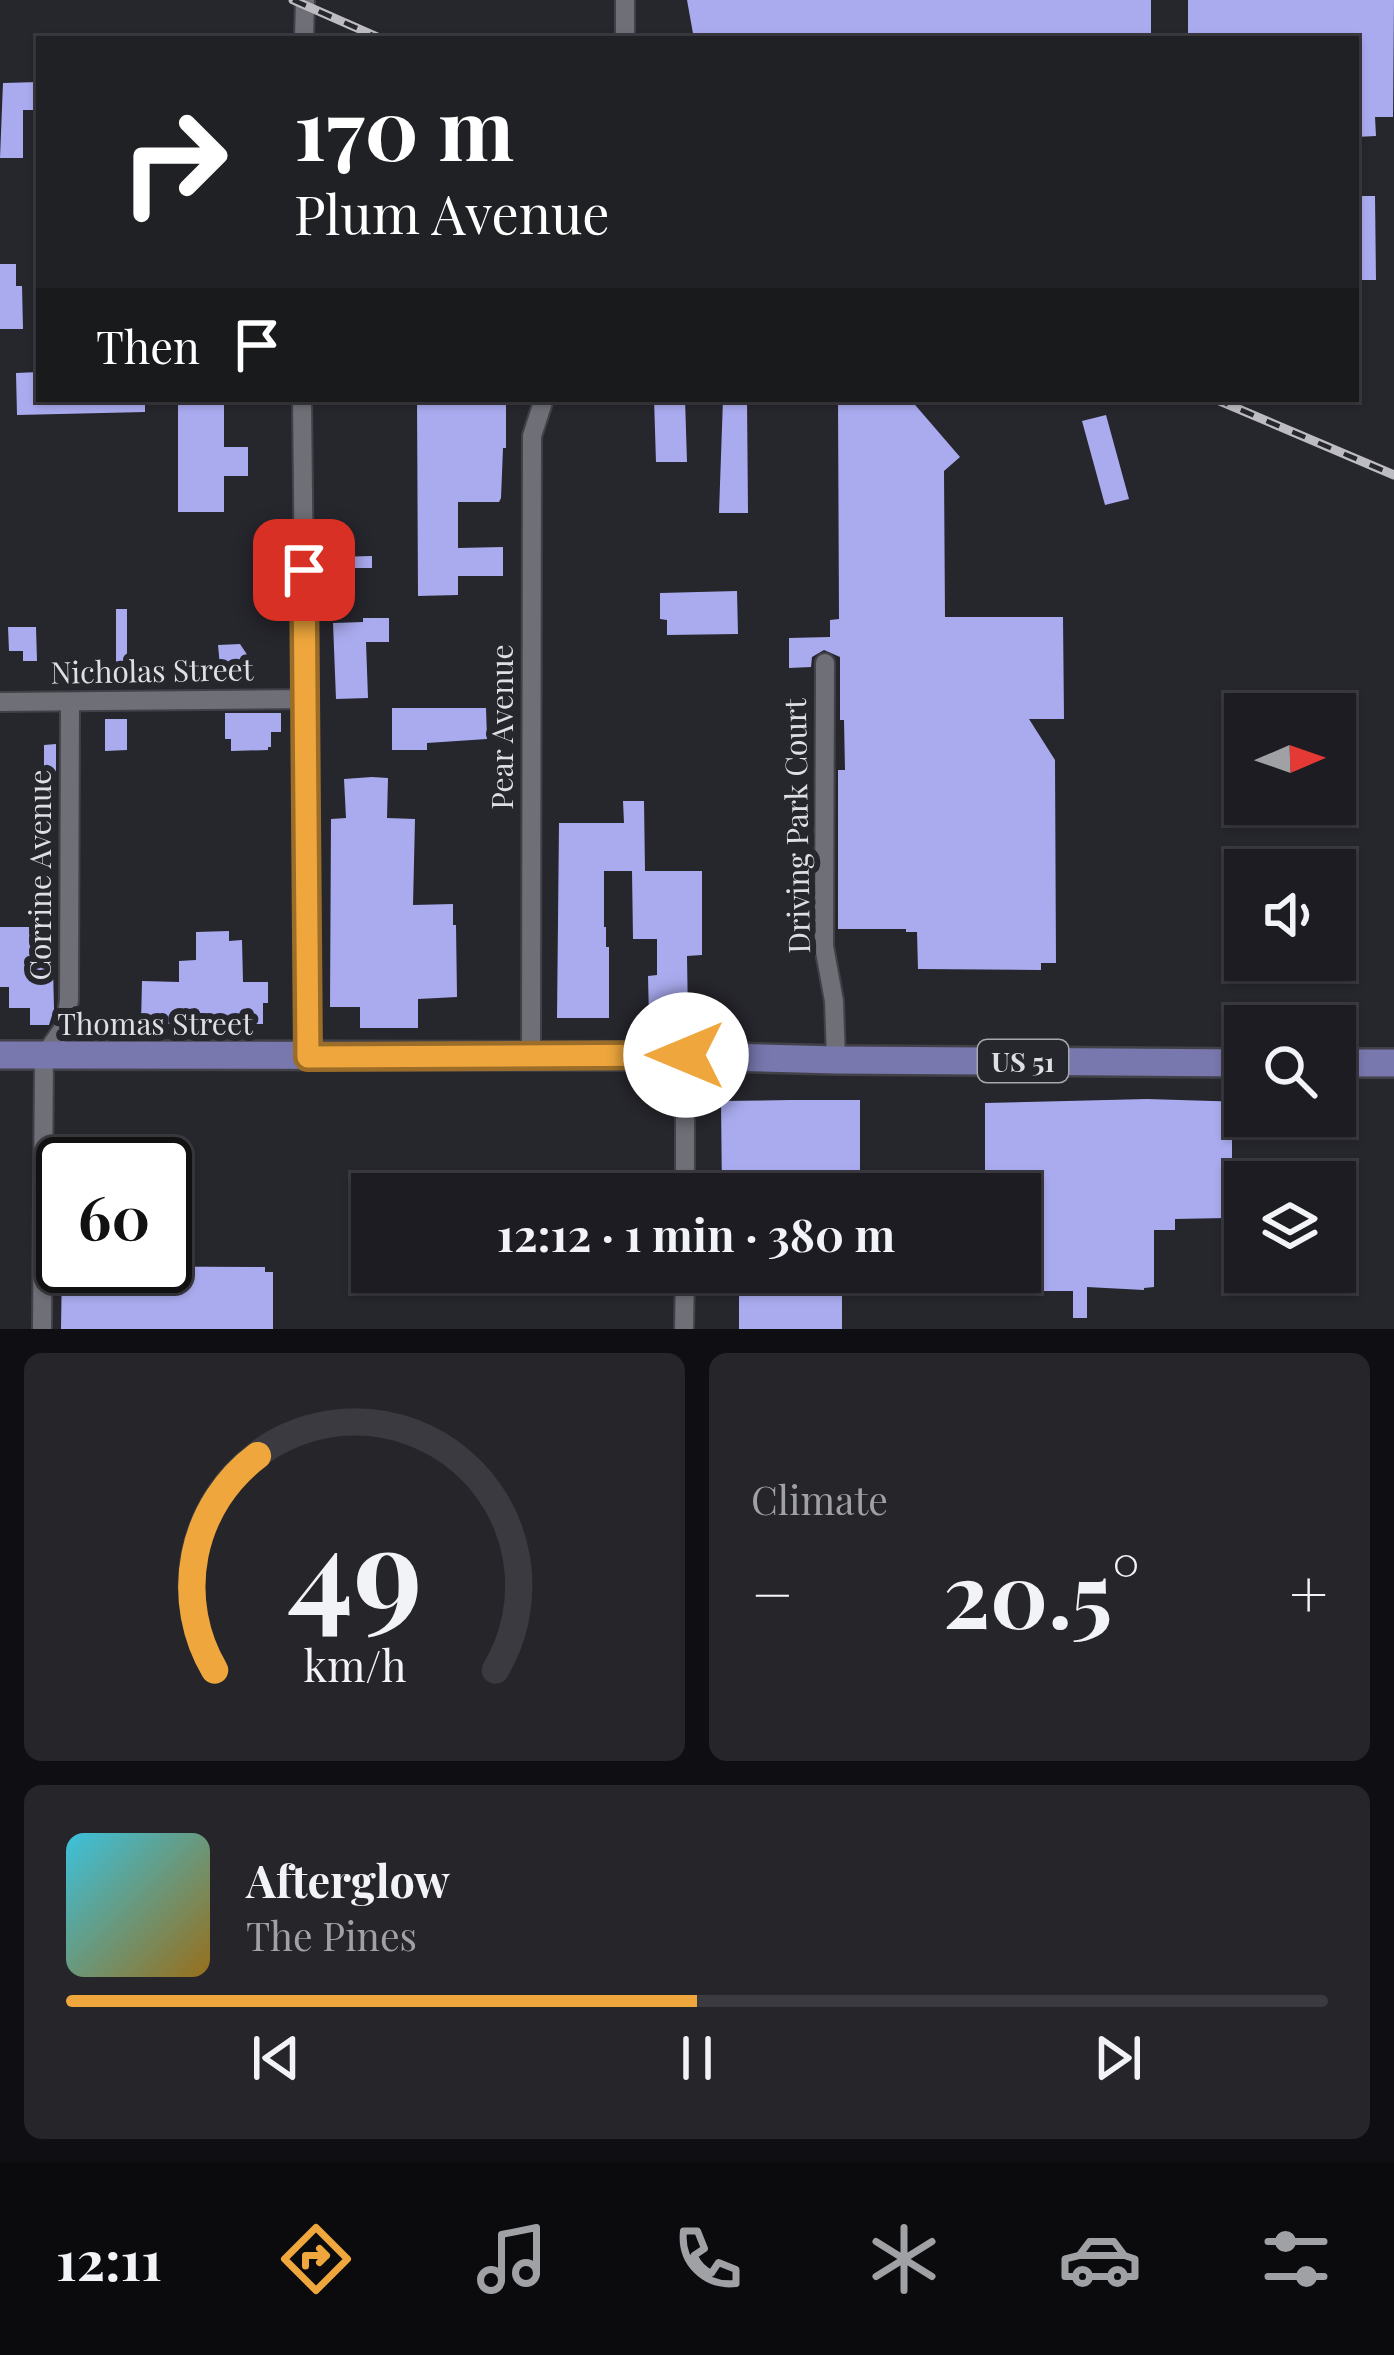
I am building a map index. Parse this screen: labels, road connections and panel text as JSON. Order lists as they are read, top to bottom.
{
  "streets": {
    "main road": ["Thomas Street", "US 51"],
    "street": [
      "Nicholas Street",
      "Pear Avenue",
      "Driving Park Court",
      "Corrine Avenue"
    ]
  },
  "crossings": [
    ["Nicholas Street", "Corrine Avenue"],
    ["Pear Avenue", "Thomas Street"],
    ["Driving Park Court", "Thomas Street"],
    ["Corrine Avenue", "Thomas Street"]
  ],
  "north": "right",
  "page": {
    "turn": ["170 m", "Plum Avenue"],
    "then": "Then",
    "limit": "60",
    "trip": "12:12 · 1 min · 380 m",
    "tile": "Climate",
    "heat": ["−", "20.5°", "+"],
    "song": ["Afterglow", "The Pines"],
    "tabs": "12:11",
    "gauge": ["49", "km/h"]
  }
}
